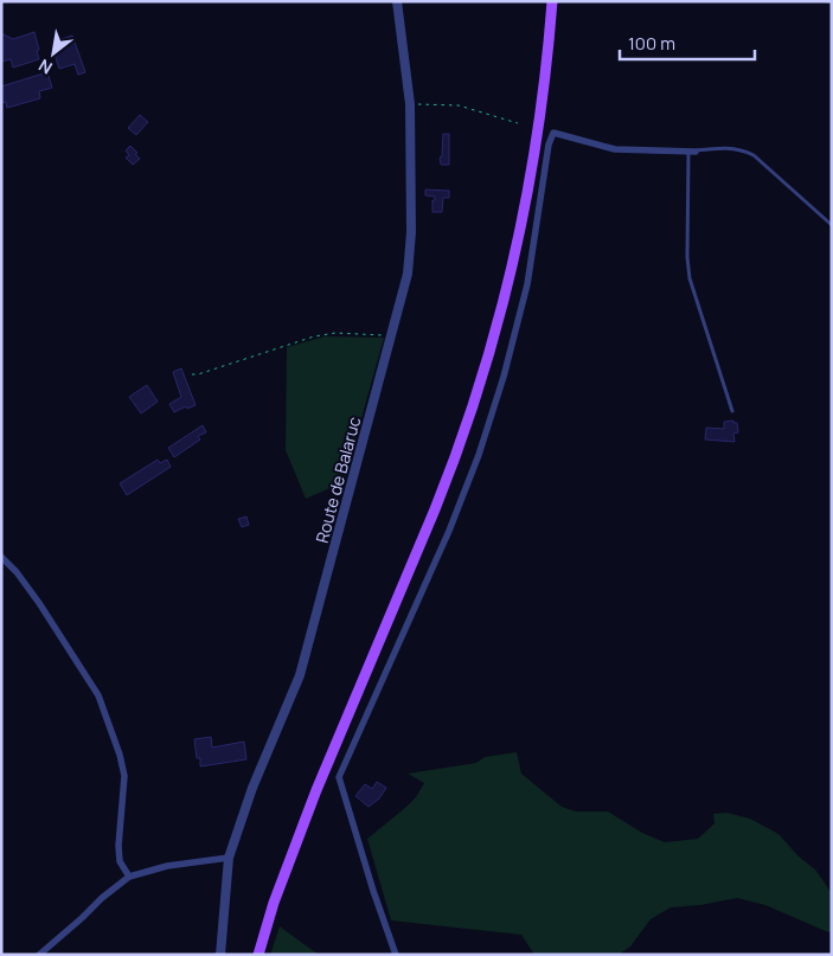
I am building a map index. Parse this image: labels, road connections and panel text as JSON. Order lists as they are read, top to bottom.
{
  "streets": {
    "street": ["Route de Balaruc"]
  },
  "scale_bar": "100 m",
  "north": "bottom left"
}
